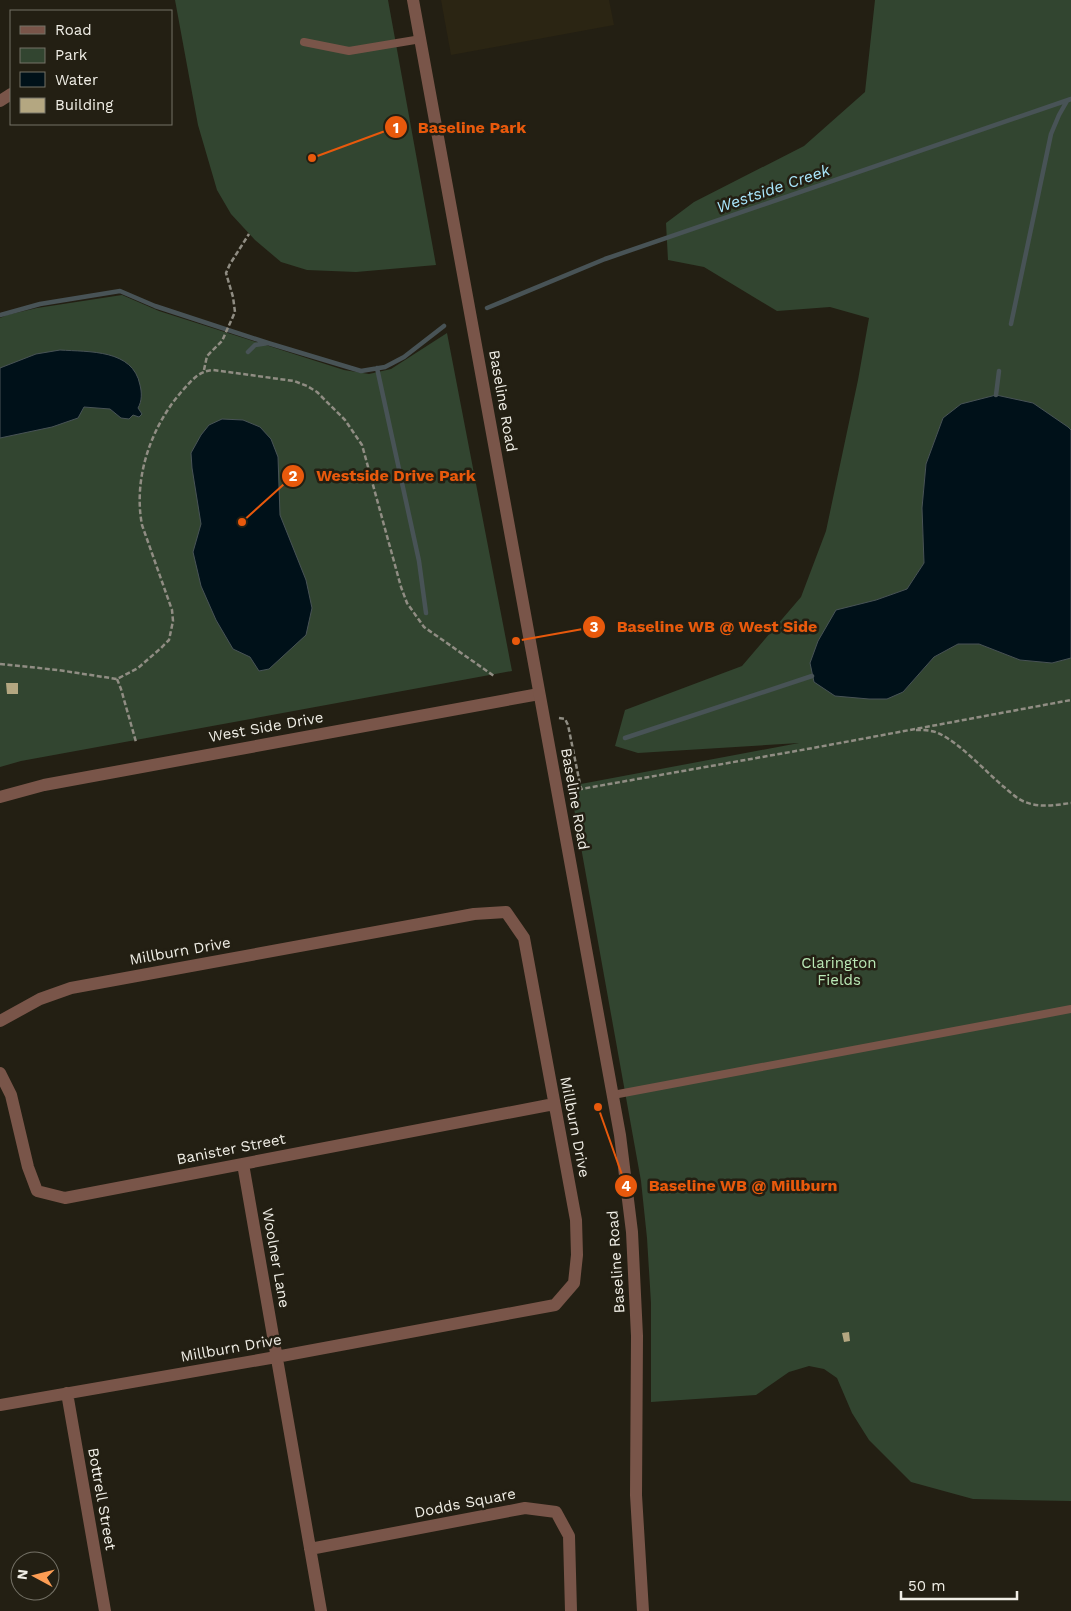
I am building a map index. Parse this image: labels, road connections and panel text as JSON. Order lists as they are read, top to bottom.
{
  "streets": {
    "street": [
      "Baseline Road",
      "West Side Drive",
      "Millburn Drive",
      "Banister Street",
      "Woolner Lane",
      "Bottrell Street",
      "Dodds Square"
    ]
  },
  "crossings": [
    ["Baseline Road", "West Side Drive"],
    ["Millburn Drive", "Banister Street"],
    ["Millburn Drive", "Woolner Lane"],
    ["Millburn Drive", "Bottrell Street"],
    ["Banister Street", "Woolner Lane"]
  ],
  "water": ["Westside Creek"],
  "parks": ["Clarington Fields"],
  "places": [
    "Baseline Park",
    "Westside Drive Park",
    "Baseline WB @ West Side",
    "Baseline WB @ Millburn"
  ],
  "legend": [
    "Road",
    "Park",
    "Water",
    "Building"
  ],
  "scale_bar": "50 m",
  "north": "left"
}
